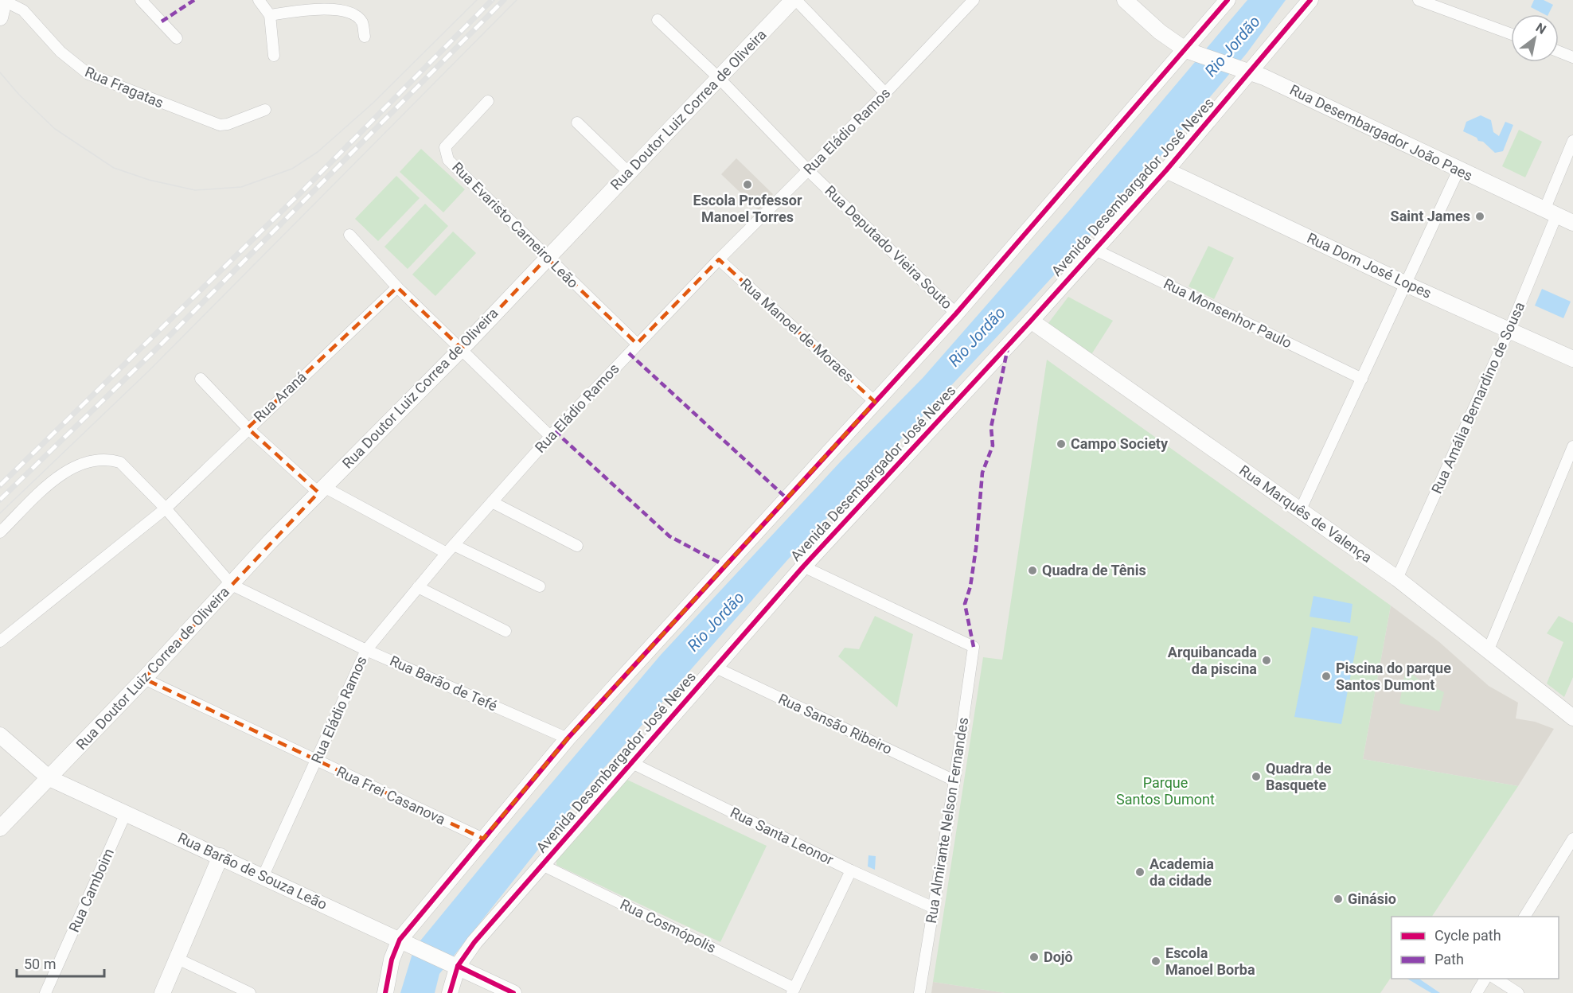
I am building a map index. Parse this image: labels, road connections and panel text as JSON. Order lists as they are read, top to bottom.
{
  "streets": {
    "main road": [
      "Rua Doutor Luiz Correa de Oliveira",
      "Rua Desembargador João Paes",
      "Avenida Desembargador José Neves",
      "Rua Dom José Lopes",
      "Rua Marquês de Valença",
      "Rua Barão de Souza Leão"
    ],
    "street": [
      "Rua Fragatas",
      "Rua Eládio Ramos",
      "Rua Evaristo Carneiro Leão",
      "Rua Deputado Vieira Souto",
      "Rua Monsenhor Paulo",
      "Rua Manoel de Moraes",
      "Rua Araná",
      "Rua Amália Bernardino de Sousa",
      "Rua Barão de Tefé",
      "Rua Sansão Ribeiro",
      "Rua Frei Casanova",
      "Rua Almirante Nelson Fernandes",
      "Rua Santa Leonor",
      "Rua Camboim",
      "Rua Cosmópolis"
    ]
  },
  "crossings": [
    ["Rua Doutor Luiz Correa de Oliveira", "Rua Evaristo Carneiro Leão"],
    ["Rua Doutor Luiz Correa de Oliveira", "Rua Deputado Vieira Souto"],
    ["Rua Doutor Luiz Correa de Oliveira", "Rua Barão de Tefé"],
    ["Rua Doutor Luiz Correa de Oliveira", "Rua Frei Casanova"],
    ["Rua Doutor Luiz Correa de Oliveira", "Rua Barão de Souza Leão"],
    ["Rua Eládio Ramos", "Rua Evaristo Carneiro Leão"],
    ["Rua Eládio Ramos", "Rua Deputado Vieira Souto"],
    ["Rua Eládio Ramos", "Rua Manoel de Moraes"],
    ["Rua Eládio Ramos", "Rua Barão de Tefé"],
    ["Rua Eládio Ramos", "Rua Frei Casanova"],
    ["Rua Eládio Ramos", "Rua Barão de Souza Leão"],
    ["Rua Desembargador João Paes", "Avenida Desembargador José Neves"],
    ["Rua Desembargador João Paes", "Rua Amália Bernardino de Sousa"],
    ["Avenida Desembargador José Neves", "Rua Dom José Lopes"],
    ["Avenida Desembargador José Neves", "Rua Monsenhor Paulo"],
    ["Avenida Desembargador José Neves", "Rua Marquês de Valença"],
    ["Avenida Desembargador José Neves", "Rua Sansão Ribeiro"],
    ["Avenida Desembargador José Neves", "Rua Almirante Nelson Fernandes"],
    ["Avenida Desembargador José Neves", "Rua Santa Leonor"],
    ["Avenida Desembargador José Neves", "Rua Barão de Souza Leão"],
    ["Avenida Desembargador José Neves", "Rua Cosmópolis"],
    ["Rua Dom José Lopes", "Rua Amália Bernardino de Sousa"],
    ["Rua Araná", "Rua Barão de Tefé"],
    ["Rua Amália Bernardino de Sousa", "Rua Marquês de Valença"],
    ["Rua Sansão Ribeiro", "Rua Almirante Nelson Fernandes"],
    ["Rua Almirante Nelson Fernandes", "Rua Santa Leonor"],
    ["Rua Barão de Souza Leão", "Rua Camboim"]
  ],
  "water": ["Rio Jordão"],
  "parks": ["Parque Santos Dumont"],
  "places": [
    "Escola Professor Manoel Torres",
    "Saint James",
    "Campo Society",
    "Quadra de Tênis",
    "Arquibancada da piscina",
    "Piscina do parque Santos Dumont",
    "Quadra de Basquete",
    "Academia da cidade",
    "Ginásio",
    "Dojô",
    "Escola Manoel Borba"
  ],
  "legend": ["Cycle path", "Path"],
  "scale_bar": "50 m",
  "north": "top right"
}
